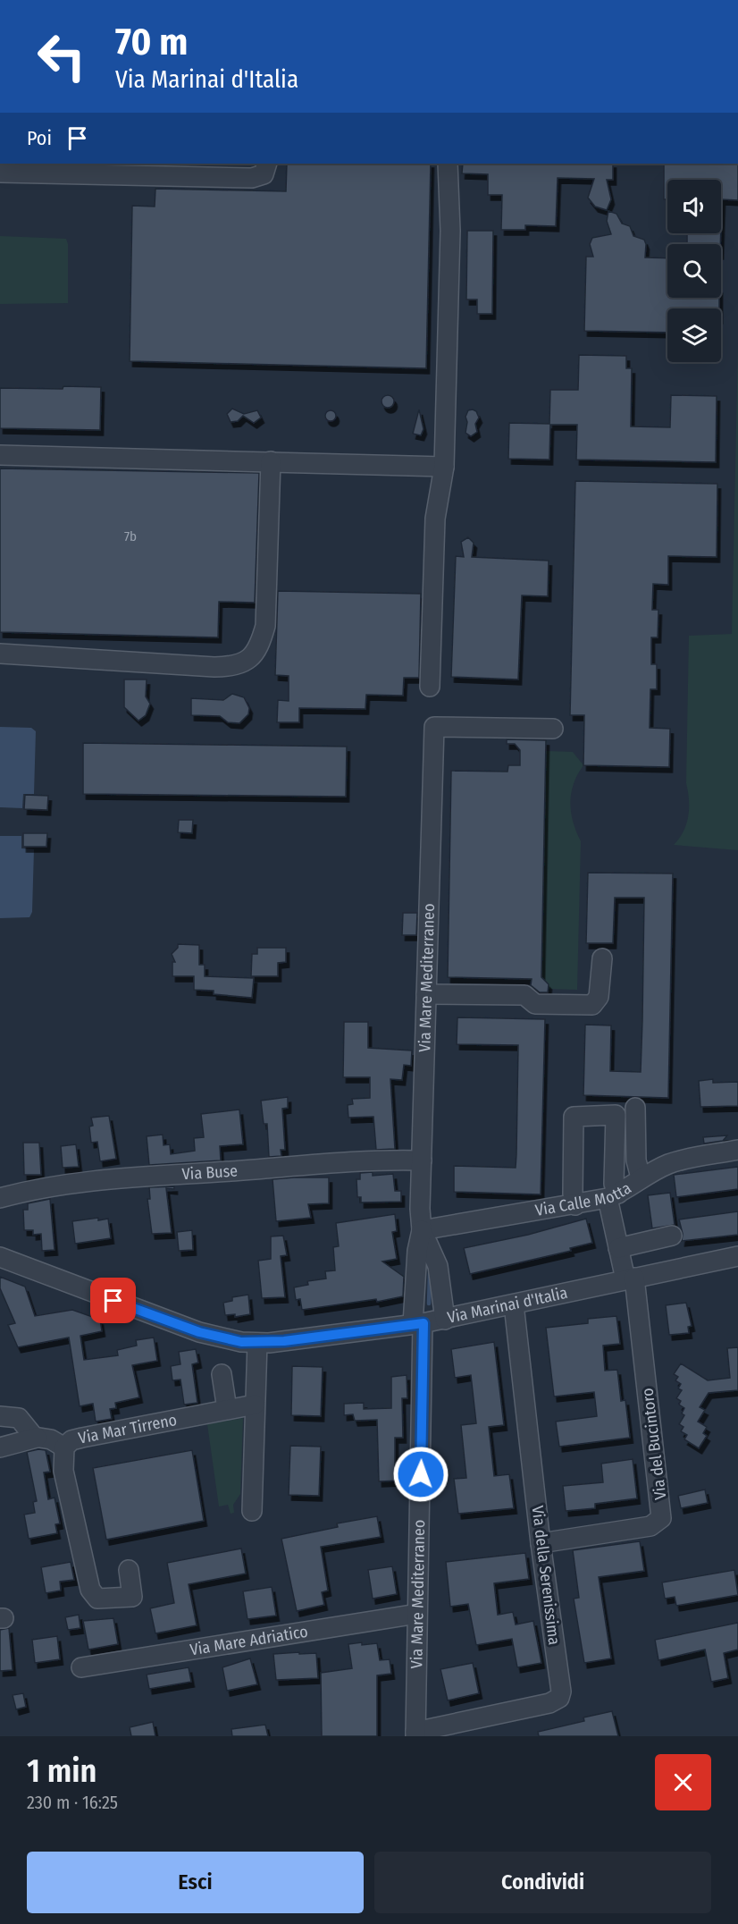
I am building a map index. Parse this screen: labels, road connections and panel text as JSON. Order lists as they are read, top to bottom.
{
  "streets": {
    "street": [
      "Via Mare Mediterraneo",
      "Via Buse",
      "Via Calle Motta",
      "Via Marinai d'Italia",
      "Via Mar Tirreno",
      "Via del Bucintoro",
      "Via della Serenissima",
      "Via Mare Adriatico"
    ]
  },
  "crossings": [
    ["Via Mare Mediterraneo", "Via Buse"],
    ["Via Mare Mediterraneo", "Via Calle Motta"],
    ["Via Mare Mediterraneo", "Via Marinai d'Italia"],
    ["Via Mare Mediterraneo", "Via della Serenissima"],
    ["Via Mare Mediterraneo", "Via Mare Adriatico"],
    ["Via Marinai d'Italia", "Via del Bucintoro"],
    ["Via Marinai d'Italia", "Via della Serenissima"],
    ["Via del Bucintoro", "Via della Serenissima"]
  ],
  "house_numbers": ["7b"],
  "page": {
    "turn": ["70 m", "Via Marinai d'Italia"],
    "then": "Poi",
    "heading": ["1 min", "230 m · 16:25"],
    "buttons": ["Esci", "Condividi"]
  }
}
